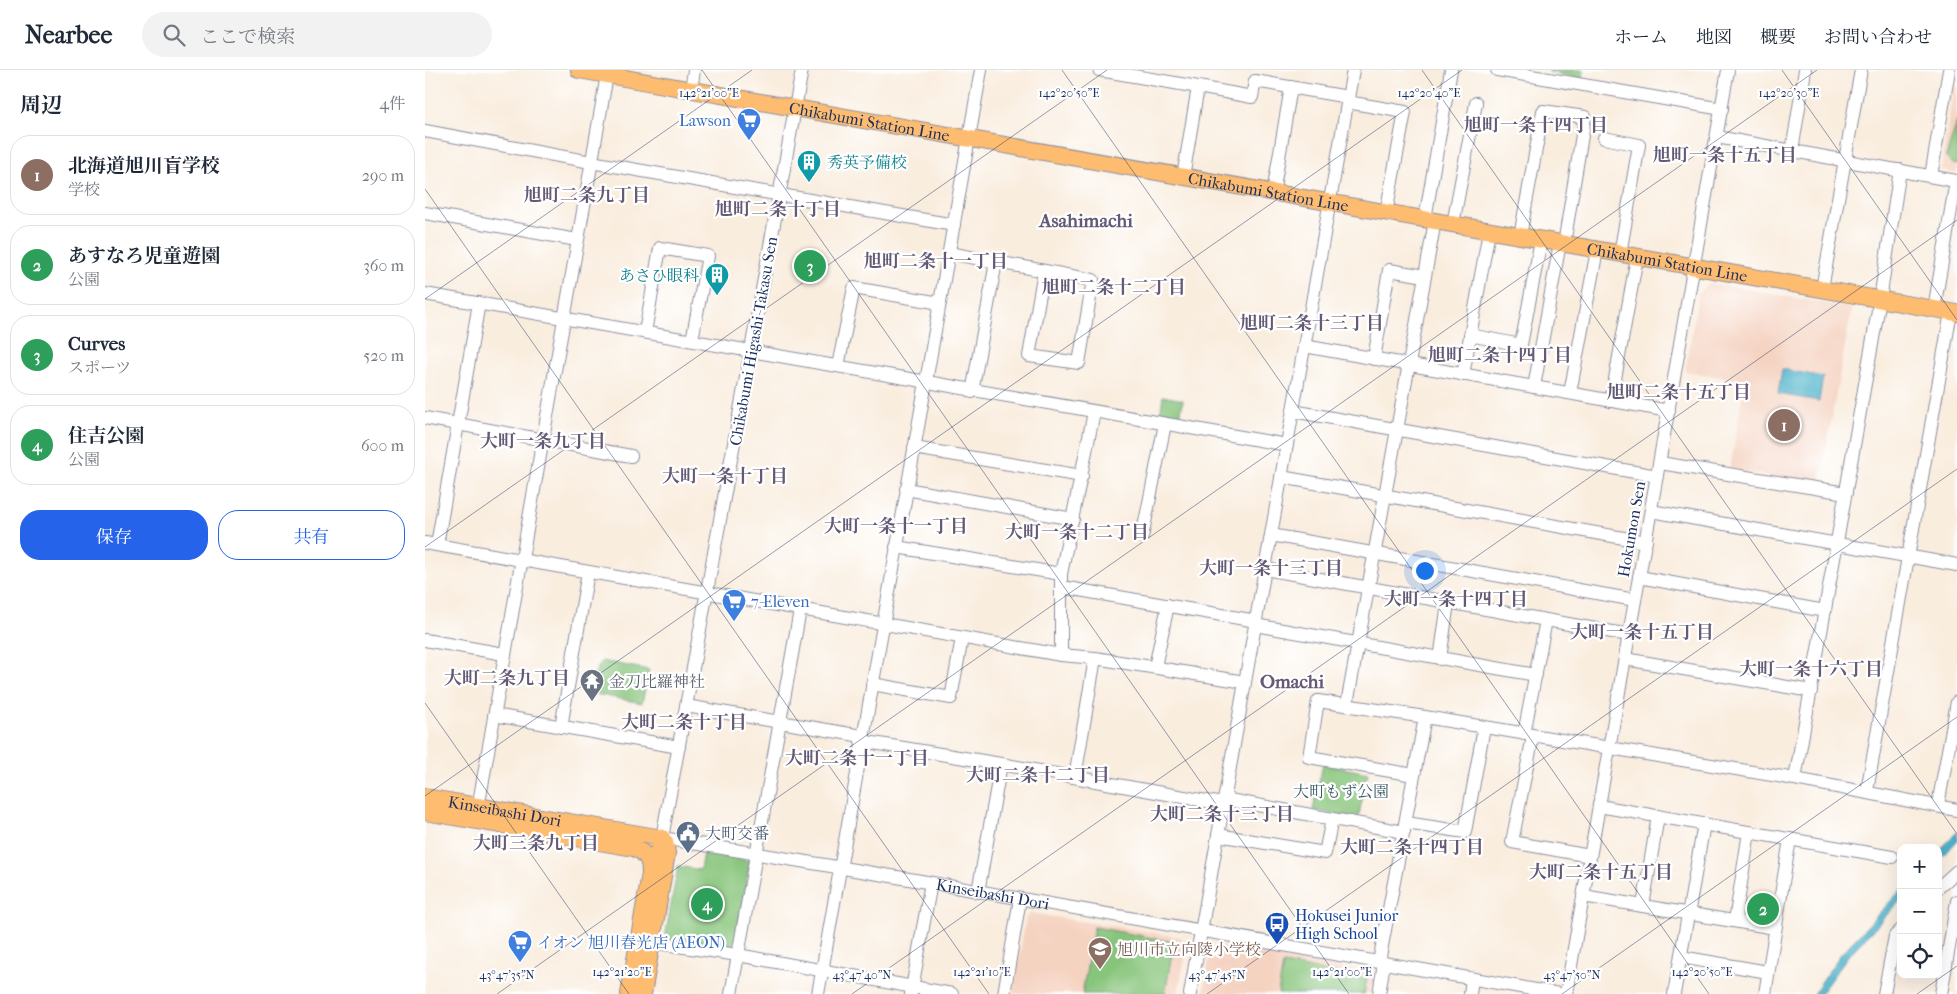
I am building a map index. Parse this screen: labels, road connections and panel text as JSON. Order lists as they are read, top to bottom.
{
  "streets": {
    "main road": ["Chikabumi Station Line", "Chikabumi Higashi-Takasu Sen", "Kinseibashi Dori"],
    "street": ["Hokumon Sen"]
  },
  "crossings": [
    ["Chikabumi Station Line", "Chikabumi Higashi-Takasu Sen"],
    ["Chikabumi Station Line", "Hokumon Sen"],
    ["Chikabumi Higashi-Takasu Sen", "Kinseibashi Dori"]
  ],
  "districts": [
    "旭町一条十四丁目",
    "旭町一条十五丁目",
    "旭町二条九丁目",
    "旭町二条十丁目",
    "Asahimachi",
    "旭町二条十一丁目",
    "旭町二条十二丁目",
    "旭町二条十三丁目",
    "旭町二条十四丁目",
    "旭町二条十五丁目",
    "大町一条九丁目",
    "大町一条十丁目",
    "大町一条十一丁目",
    "大町一条十二丁目",
    "大町一条十三丁目",
    "大町一条十四丁目",
    "大町一条十五丁目",
    "大町一条十六丁目",
    "大町二条九丁目",
    "Omachi",
    "大町二条十丁目",
    "大町二条十一丁目",
    "大町二条十二丁目",
    "大町二条十三丁目",
    "大町三条九丁目",
    "大町二条十四丁目",
    "大町二条十五丁目"
  ],
  "parks": ["大町もず公園"],
  "places": {
    "supermarket": ["Lawson", "7-Eleven", "イオン 旭川春光店 (AEON)"],
    "building": ["秀英予備校", "あさひ眼科"],
    "temple": ["金刀比羅神社"],
    "public building": ["大町交番"],
    "bus stop": ["Hokusei Junior High School"],
    "school or university": ["旭川市立向陵小学校"]
  },
  "page": {
    "header": "Nearbee",
    "search": "ここで検索",
    "nav": [
      "ホーム",
      "地図",
      "概要",
      "お問い合わせ"
    ],
    "heading": ["周辺", "4件"],
    "list": [
      {
        "mark": "1",
        "name": "北海道旭川盲学校",
        "note": "学校",
        "value": "290 m"
      },
      {
        "mark": "2",
        "name": "あすなろ児童遊園",
        "note": "公園",
        "value": "360 m"
      },
      {
        "mark": "3",
        "name": "Curves",
        "note": "スポーツ",
        "value": "520 m"
      },
      {
        "mark": "4",
        "name": "住吉公園",
        "note": "公園",
        "value": "600 m"
      }
    ],
    "pins": [
      "3",
      "1",
      "4",
      "2"
    ],
    "buttons": ["保存", "共有"],
    "map_buttons": ["+", "−"]
  },
  "coordinates": [
    "142°20'40\"E",
    "142°20'30\"E",
    "142°21'00\"E",
    "142°20'50\"E",
    "142°21'20\"E",
    "142°21'10\"E",
    "43°47'35\"N",
    "43°47'40\"N",
    "43°47'45\"N",
    "43°47'50\"N"
  ]
}
